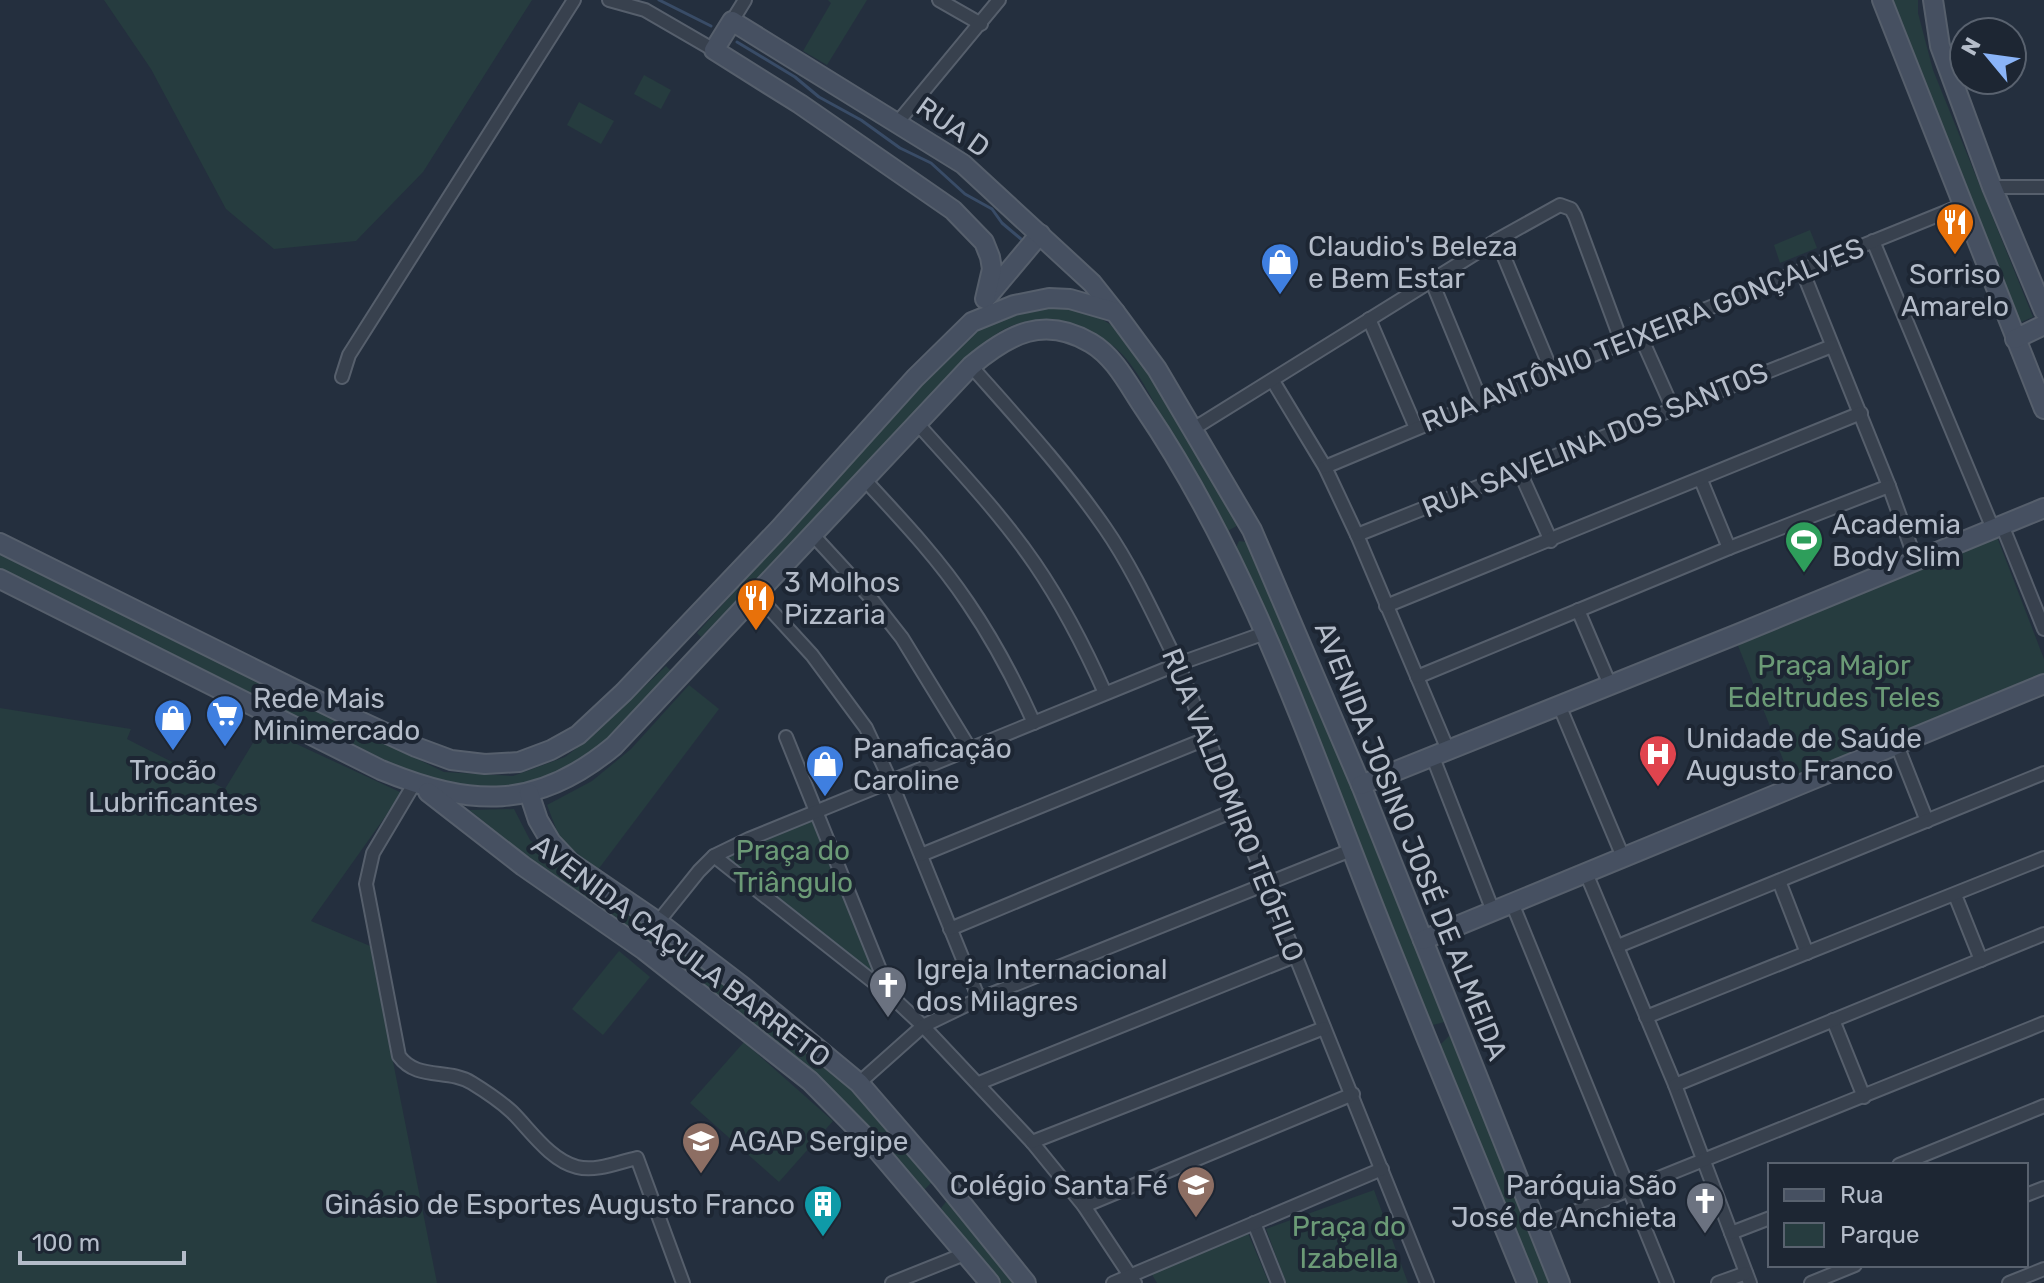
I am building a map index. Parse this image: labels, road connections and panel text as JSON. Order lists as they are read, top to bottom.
{
  "streets": {
    "main road": ["RUA D", "AVENIDA JOSINO JOSÉ DE ALMEIDA", "AVENIDA CAÇULA BARRETO"],
    "street": ["RUA ANTÔNIO TEIXEIRA GONÇALVES", "RUA SAVELINA DOS SANTOS", "RUA VALDOMIRO TEÓFILO"]
  },
  "crossings": [
    ["RUA D", "AVENIDA JOSINO JOSÉ DE ALMEIDA"],
    ["RUA VALDOMIRO TEÓFILO", "AVENIDA JOSINO JOSÉ DE ALMEIDA"]
  ],
  "parks": ["Praça Major Edeltrudes Teles", "Praça do Triângulo", "Praça do Izabella"],
  "places": {
    "restaurant": ["Sorriso Amarelo", "3 Molhos Pizzaria"],
    "shop": ["Claudio's Beleza e Bem Estar", "Trocão Lubrificantes", "Panaficação Caroline"],
    "sports": ["Academia Body Slim"],
    "supermarket": ["Rede Mais Minimercado"],
    "hospital": ["Unidade de Saúde Augusto Franco"],
    "church": ["Igreja Internacional dos Milagres", "Paróquia São José de Anchieta"],
    "school or university": ["AGAP Sergipe", "Colégio Santa Fé"],
    "building": ["Ginásio de Esportes Augusto Franco"]
  },
  "legend": ["Rua", "Parque"],
  "scale_bar": "100 m",
  "north": "top left"
}
